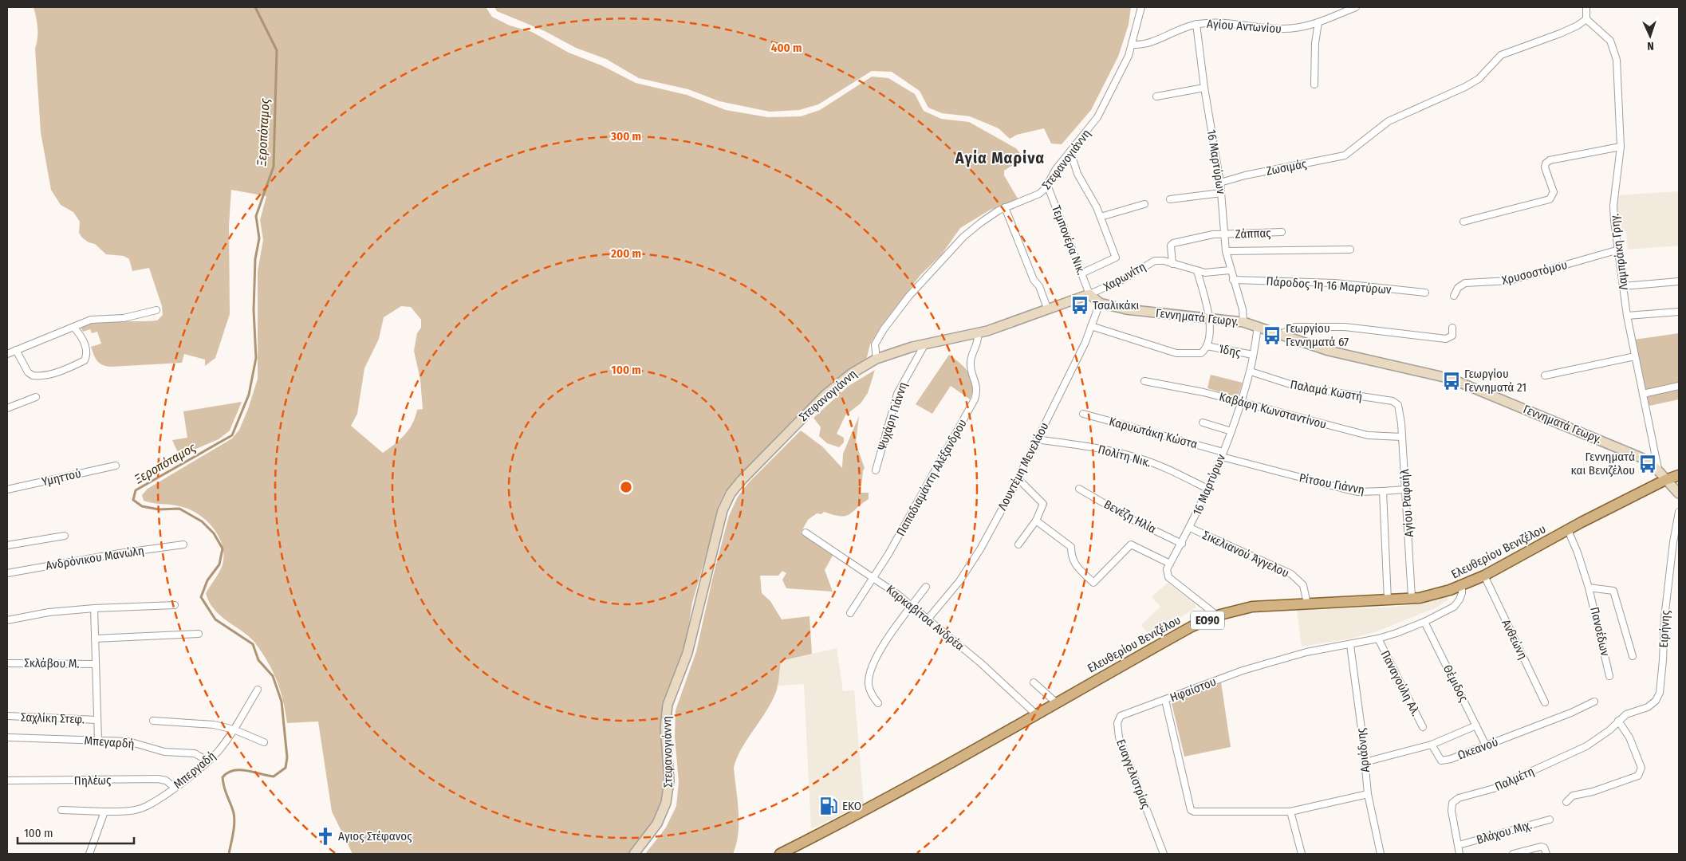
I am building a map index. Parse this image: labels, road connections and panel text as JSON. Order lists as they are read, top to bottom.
{
  "streets": {
    "main road": ["Ελευθερίου Βενιζέλου", "ΕΟ90"],
    "street": [
      "Αγίου Αντωνίου",
      "Στεφανογιάννη",
      "16 Μαρτύρων",
      "Ζωσιμάς",
      "Ζάππας",
      "Τεμπονέρα Νικ.",
      "Λαμπράκη Γρηγ.",
      "Χρυσοστόμου",
      "Χαρωνίτη",
      "Πάροδος 1η 16 Μαρτύρων",
      "Γεννηματά Γεωργ.",
      "Ίδης",
      "Παλαμά Κωστή",
      "Καβάφη Κωνσταντίνου",
      "Ψυχάρη Γιάννη",
      "Καρυωτάκη Κώστα",
      "Πολίτη Νικ.",
      "Λουντέμη Μενελάου",
      "Υμηττού",
      "Παπαδιαμάντη Αλέξανδρου",
      "Ρίτσου Γιάννη",
      "Αγίου Ραφαήλ",
      "Βενέζη Ηλία",
      "Σικελιανού Άγγελου",
      "Ανδρόνικου Μανώλη",
      "Καρκαβίτσα Ανδρέα",
      "Ειρήνης",
      "Πανσέδων",
      "Ανθεώνη",
      "Σκλάβου Μ.",
      "Παναγούλη Αλ.",
      "Θέμιδος",
      "Ηφαίστου",
      "Σαχλίκη Στεφ.",
      "Μπεγαρδή",
      "Ωκεανού",
      "Αριάδνης",
      "Μπεργαδή",
      "Ευαγγελιστρίας",
      "Παλμέτη",
      "Πηλέως",
      "Βλάχου Μιχ."
    ]
  },
  "crossings": [
    ["Αγίου Αντωνίου", "Στεφανογιάννη"],
    ["Αγίου Αντωνίου", "16 Μαρτύρων"],
    ["Στεφανογιάννη", "Τεμπονέρα Νικ."],
    ["16 Μαρτύρων", "Ζωσιμάς"],
    ["16 Μαρτύρων", "Ζάππας"],
    ["16 Μαρτύρων", "Χαρωνίτη"],
    ["16 Μαρτύρων", "Πάροδος 1η 16 Μαρτύρων"],
    ["16 Μαρτύρων", "Γεννηματά Γεωργ."],
    ["16 Μαρτύρων", "Ίδης"],
    ["16 Μαρτύρων", "Παλαμά Κωστή"],
    ["16 Μαρτύρων", "Καβάφη Κωνσταντίνου"],
    ["16 Μαρτύρων", "Καρυωτάκη Κώστα"],
    ["16 Μαρτύρων", "Πολίτη Νικ."],
    ["16 Μαρτύρων", "Ρίτσου Γιάννη"],
    ["16 Μαρτύρων", "Βενέζη Ηλία"],
    ["16 Μαρτύρων", "Σικελιανού Άγγελου"],
    ["Ζωσιμάς", "Λαμπράκη Γρηγ."],
    ["Ζάππας", "Χαρωνίτη"],
    ["Τεμπονέρα Νικ.", "Χαρωνίτη"],
    ["Τεμπονέρα Νικ.", "Γεννηματά Γεωργ."],
    ["Λαμπράκη Γρηγ.", "Χρυσοστόμου"],
    ["Λαμπράκη Γρηγ.", "Γεννηματά Γεωργ."],
    ["Χαρωνίτη", "Γεννηματά Γεωργ."],
    ["Γεννηματά Γεωργ.", "Λουντέμη Μενελάου"],
    ["Γεννηματά Γεωργ.", "Ελευθερίου Βενιζέλου"],
    ["Ίδης", "Λουντέμη Μενελάου"],
    ["Παλαμά Κωστή", "Αγίου Ραφαήλ"],
    ["Καβάφη Κωνσταντίνου", "Αγίου Ραφαήλ"],
    ["Καρυωτάκη Κώστα", "Ρίτσου Γιάννη"],
    ["Πολίτη Νικ.", "Λουντέμη Μενελάου"],
    ["Λουντέμη Μενελάου", "Καρκαβίτσα Ανδρέα"],
    ["Παπαδιαμάντη Αλέξανδρου", "Καρκαβίτσα Ανδρέα"],
    ["Ρίτσου Γιάννη", "Αγίου Ραφαήλ"],
    ["Αγίου Ραφαήλ", "Ελευθερίου Βενιζέλου"],
    ["Ελευθερίου Βενιζέλου", "Σικελιανού Άγγελου"],
    ["Ελευθερίου Βενιζέλου", "Καρκαβίτσα Ανδρέα"],
    ["Ελευθερίου Βενιζέλου", "Πανσέδων"],
    ["Ελευθερίου Βενιζέλου", "Ανθεώνη"],
    ["Ελευθερίου Βενιζέλου", "Ηφαίστου"],
    ["Ειρήνης", "Παλμέτη"],
    ["Παναγούλη Αλ.", "Ηφαίστου"],
    ["Θέμιδος", "Ηφαίστου"],
    ["Θέμιδος", "Ωκεανού"],
    ["Ηφαίστου", "Αριάδνης"],
    ["Ηφαίστου", "Ευαγγελιστρίας"],
    ["Μπεγαρδή", "Μπεργαδή"],
    ["Μπεργαδή", "Πηλέως"],
    ["Παλμέτη", "Βλάχου Μιχ."]
  ],
  "districts": ["Αγία Μαρίνα"],
  "water": ["Ξεροπόταμος"],
  "places": {
    "bus stop": [
      "Τσαλικάκι",
      "Γεωργίου Γεννηματά 67",
      "Γεωργίου Γεννηματά 21",
      "Γεννηματά και Βενιζέλου"
    ],
    "fuel station": ["EKO"],
    "church": ["Αγιος Στέφανος"]
  },
  "scale_bar": "100 m",
  "north": "bottom",
  "rings": [
    "400 m",
    "300 m",
    "200 m",
    "100 m"
  ]
}
